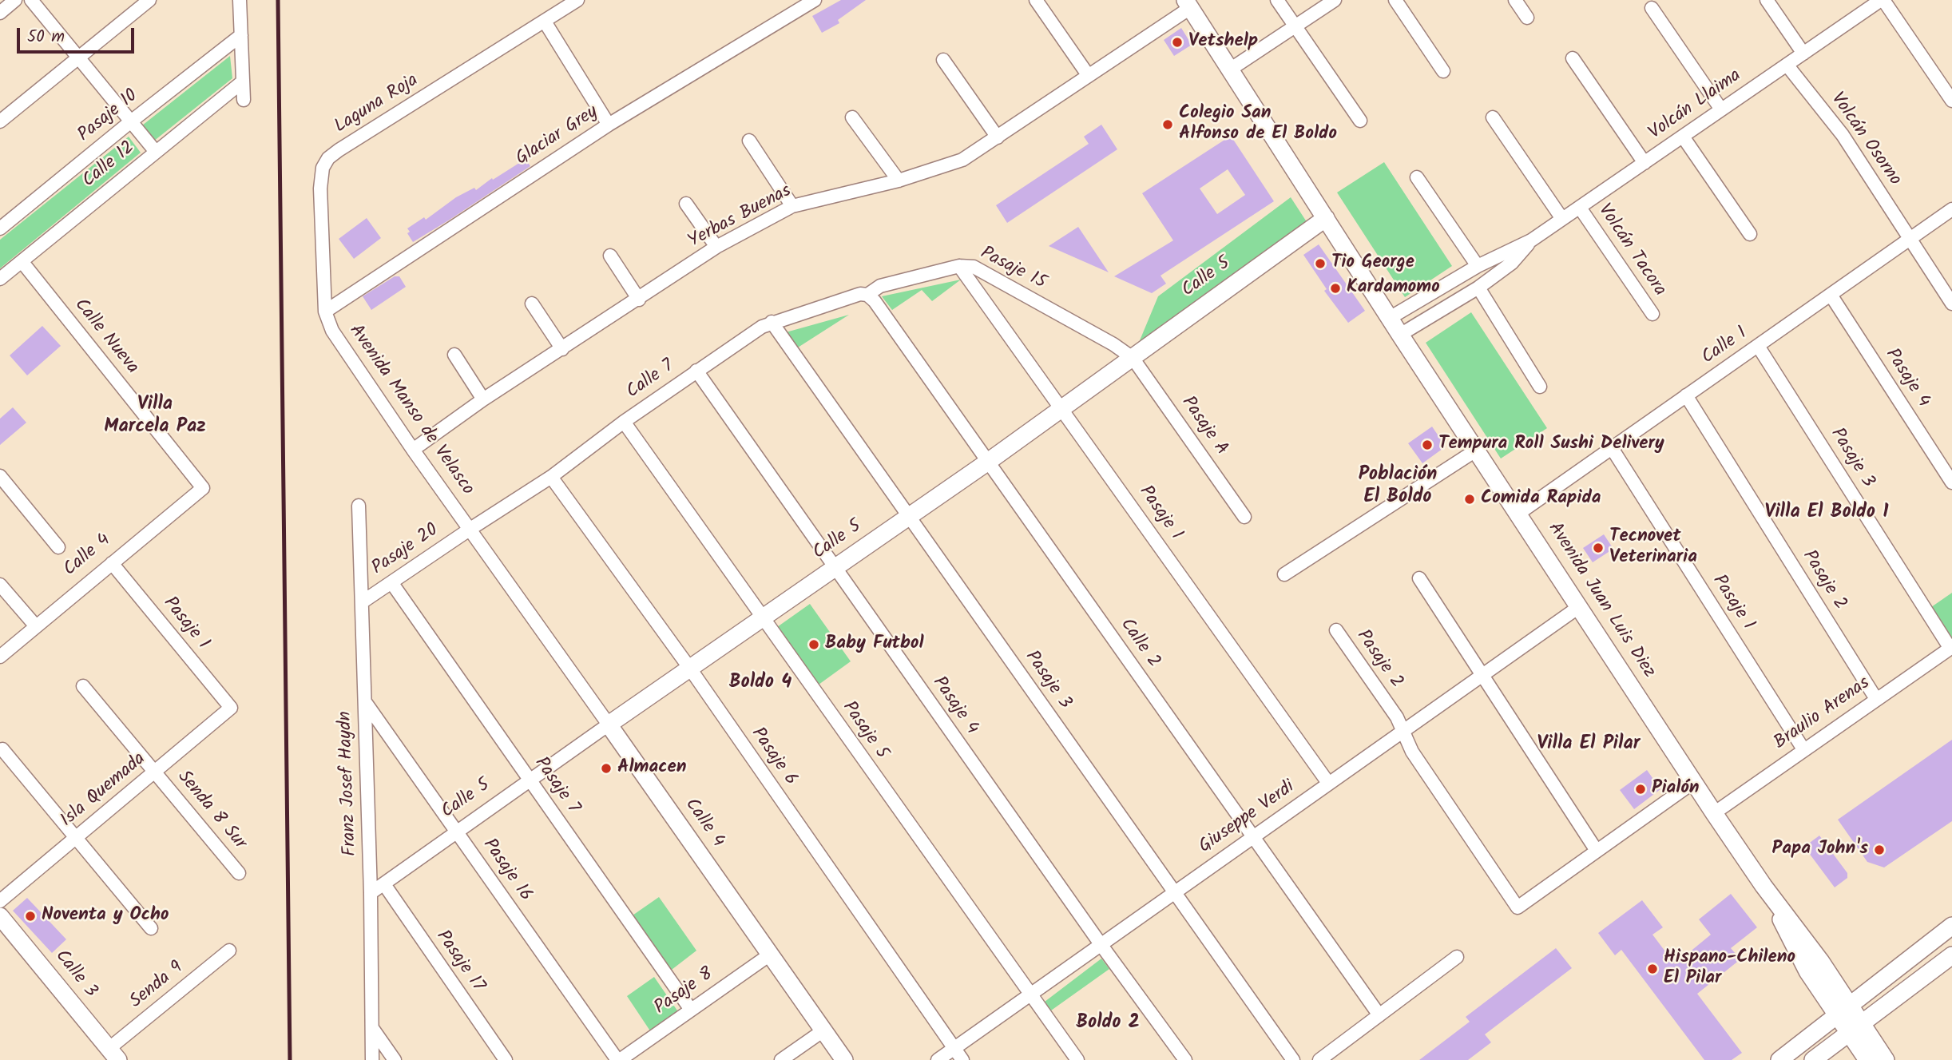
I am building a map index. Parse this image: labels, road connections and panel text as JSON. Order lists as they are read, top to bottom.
{
  "streets": {
    "main road": [
      "Calle 5",
      "Calle 4",
      "Avenida Juan Luis Diez",
      "Calle 3"
    ],
    "street": [
      "Laguna Roja",
      "Volcán Llaima",
      "Pasaje 10",
      "Glaciar Grey",
      "Volcán Osorno",
      "Calle 12",
      "Yerbas Buenas",
      "Volcán Tacora",
      "Pasaje 15",
      "Calle Nueva",
      "Calle 1",
      "Pasaje 4",
      "Calle 7",
      "Avenida Manso de Velasco",
      "Pasaje A",
      "Pasaje 3",
      "Pasaje 1",
      "Pasaje 20",
      "Pasaje 2",
      "Calle 2",
      "Braulio Arenas",
      "Pasaje 5",
      "Pasaje 6",
      "Franz Josef Haydn",
      "Pasaje 7",
      "Isla Quemada",
      "Senda 8 Sur",
      "Giuseppe Verdi",
      "Pasaje 16",
      "Pasaje 17",
      "Senda 9",
      "Pasaje 8"
    ]
  },
  "crossings": [
    ["Laguna Roja", "Glaciar Grey"],
    ["Laguna Roja", "Avenida Manso de Velasco"],
    ["Volcán Llaima", "Volcán Osorno"],
    ["Volcán Llaima", "Volcán Tacora"],
    ["Volcán Llaima", "Avenida Juan Luis Diez"],
    ["Glaciar Grey", "Avenida Manso de Velasco"],
    ["Volcán Osorno", "Calle 1"],
    ["Calle 12", "Calle Nueva"],
    ["Yerbas Buenas", "Avenida Manso de Velasco"],
    ["Yerbas Buenas", "Avenida Juan Luis Diez"],
    ["Pasaje 15", "Calle 5"],
    ["Pasaje 15", "Calle 7"],
    ["Pasaje 15", "Pasaje A"],
    ["Pasaje 15", "Pasaje 1"],
    ["Pasaje 15", "Calle 2"],
    ["Calle 5", "Pasaje 4"],
    ["Calle 5", "Pasaje A"],
    ["Calle 5", "Pasaje 3"],
    ["Calle 5", "Pasaje 1"],
    ["Calle 5", "Calle 4"],
    ["Calle 5", "Avenida Juan Luis Diez"],
    ["Calle 5", "Calle 2"],
    ["Calle 5", "Pasaje 5"],
    ["Calle 5", "Pasaje 6"],
    ["Calle 5", "Franz Josef Haydn"],
    ["Calle 5", "Pasaje 7"],
    ["Calle 5", "Pasaje 16"],
    ["Calle 5", "Pasaje 17"],
    ["Calle Nueva", "Calle 4"],
    ["Calle 1", "Pasaje 4"],
    ["Calle 1", "Pasaje 3"],
    ["Calle 1", "Pasaje 1"],
    ["Calle 1", "Pasaje 2"],
    ["Calle 1", "Avenida Juan Luis Diez"],
    ["Pasaje 4", "Calle 7"],
    ["Pasaje 4", "Giuseppe Verdi"],
    ["Calle 7", "Avenida Manso de Velasco"],
    ["Calle 7", "Pasaje 3"],
    ["Calle 7", "Pasaje 20"],
    ["Calle 7", "Calle 4"],
    ["Calle 7", "Calle 2"],
    ["Calle 7", "Pasaje 5"],
    ["Calle 7", "Pasaje 6"],
    ["Avenida Manso de Velasco", "Pasaje 20"],
    ["Avenida Manso de Velasco", "Calle 4"],
    ["Pasaje 3", "Braulio Arenas"],
    ["Pasaje 3", "Giuseppe Verdi"],
    ["Pasaje 1", "Calle 4"],
    ["Pasaje 1", "Braulio Arenas"],
    ["Pasaje 1", "Isla Quemada"],
    ["Pasaje 1", "Giuseppe Verdi"],
    ["Pasaje 20", "Calle 4"],
    ["Pasaje 20", "Franz Josef Haydn"],
    ["Pasaje 20", "Pasaje 7"],
    ["Calle 4", "Pasaje 8"],
    ["Pasaje 2", "Braulio Arenas"],
    ["Pasaje 2", "Giuseppe Verdi"],
    ["Avenida Juan Luis Diez", "Braulio Arenas"],
    ["Avenida Juan Luis Diez", "Giuseppe Verdi"],
    ["Calle 2", "Giuseppe Verdi"],
    ["Pasaje 5", "Giuseppe Verdi"],
    ["Pasaje 6", "Giuseppe Verdi"],
    ["Franz Josef Haydn", "Pasaje 16"],
    ["Pasaje 7", "Pasaje 8"],
    ["Isla Quemada", "Senda 8 Sur"],
    ["Pasaje 16", "Pasaje 8"],
    ["Calle 3", "Senda 9"]
  ],
  "districts": [
    "Villa Marcela Paz",
    "Población El Boldo",
    "Villa El Boldo 1",
    "Boldo 4",
    "Villa El Pilar",
    "Boldo 2"
  ],
  "places": [
    "Vetshelp",
    "Colegio San Alfonso de El Boldo",
    "Tio George",
    "Kardamomo",
    "Tempura Roll Sushi Delivery",
    "Comida Rapida",
    "Tecnovet Veterinaria",
    "Baby Futbol",
    "Almacen",
    "Pialón",
    "Papa John's",
    "Noventa y Ocho",
    "Hispano-Chileno El Pilar"
  ],
  "scale_bar": "50 m"
}
